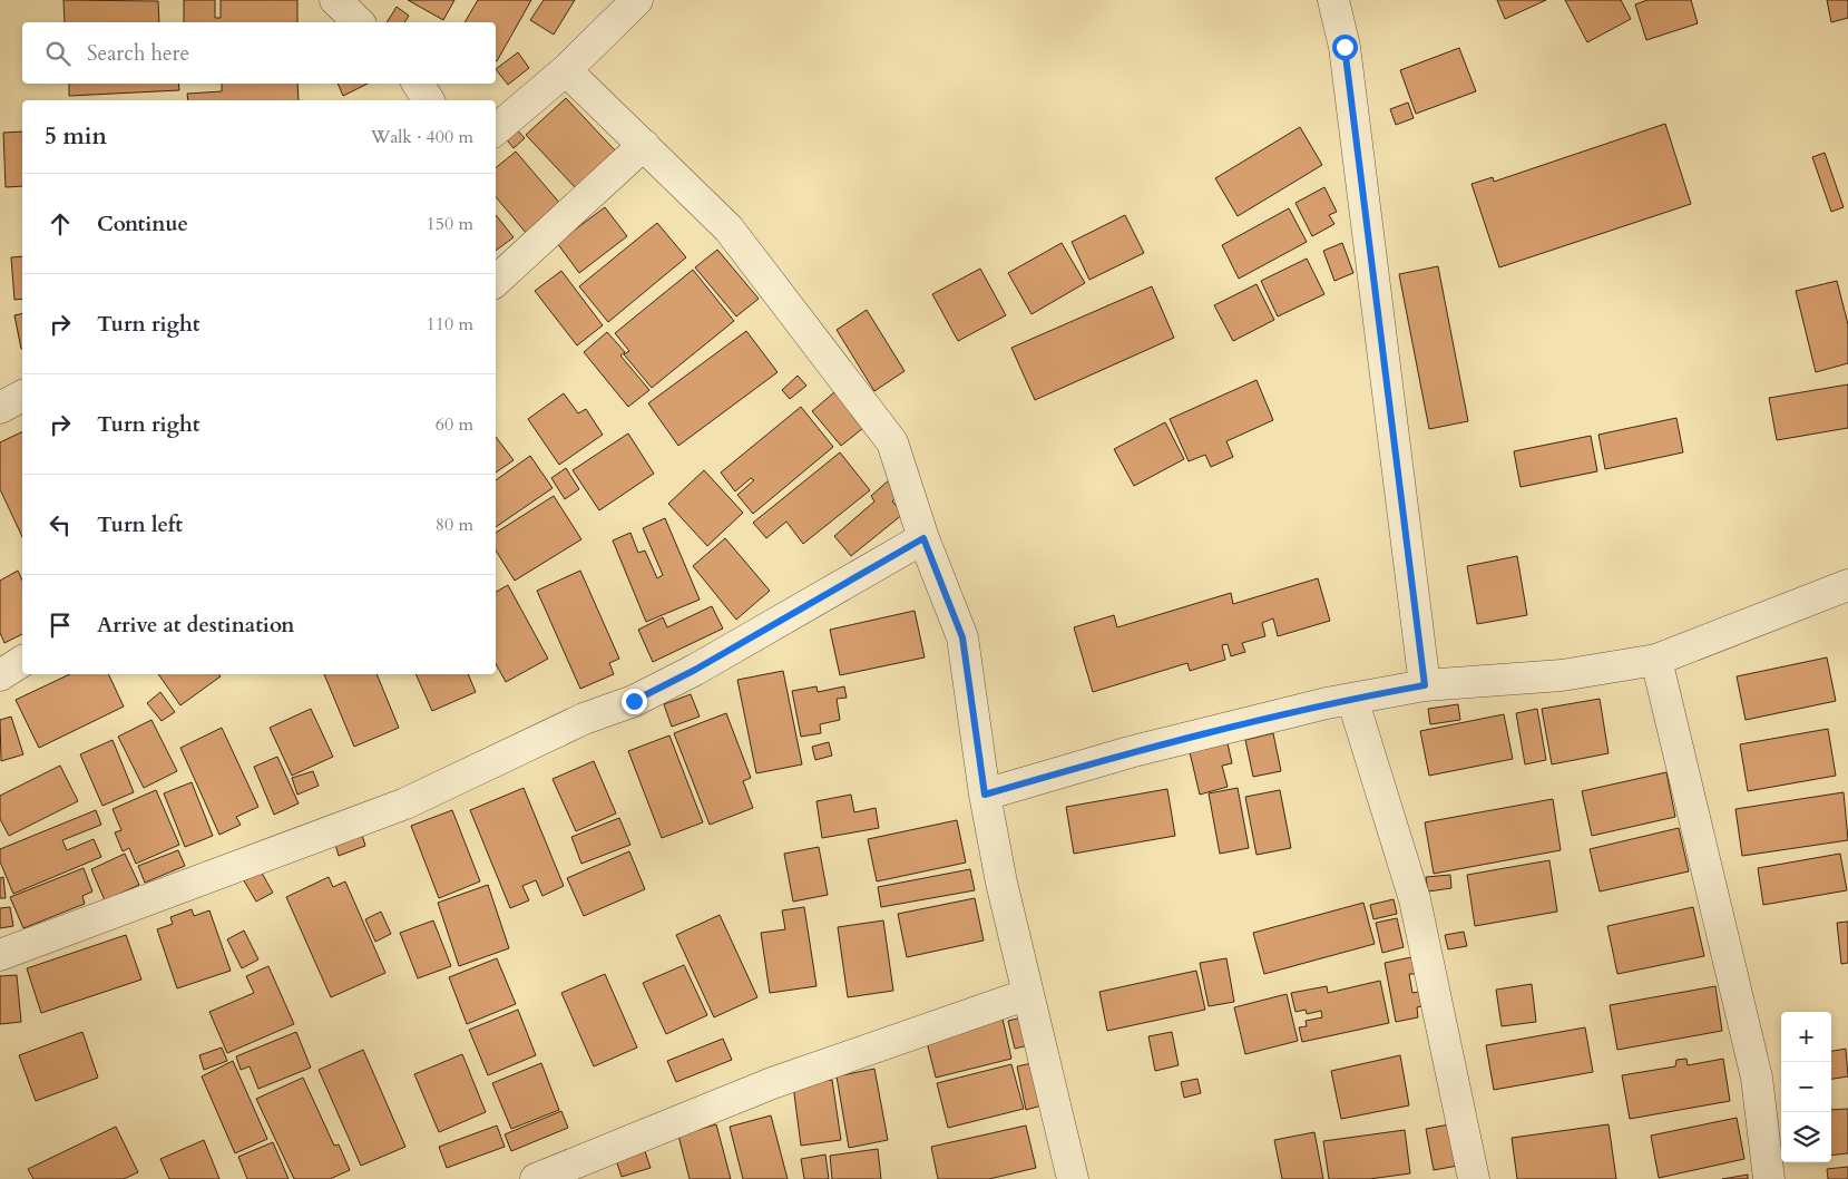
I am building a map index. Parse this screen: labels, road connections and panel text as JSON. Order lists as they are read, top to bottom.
{
  "page": {
    "search": "Search here",
    "heading": ["5 min", "Walk · 400 m"],
    "list": [
      ["Continue", "150 m"],
      ["Turn right", "110 m"],
      ["Turn right", "60 m"],
      ["Turn left", "80 m"],
      "Arrive at destination"
    ],
    "map_buttons": ["+", "−"]
  }
}
